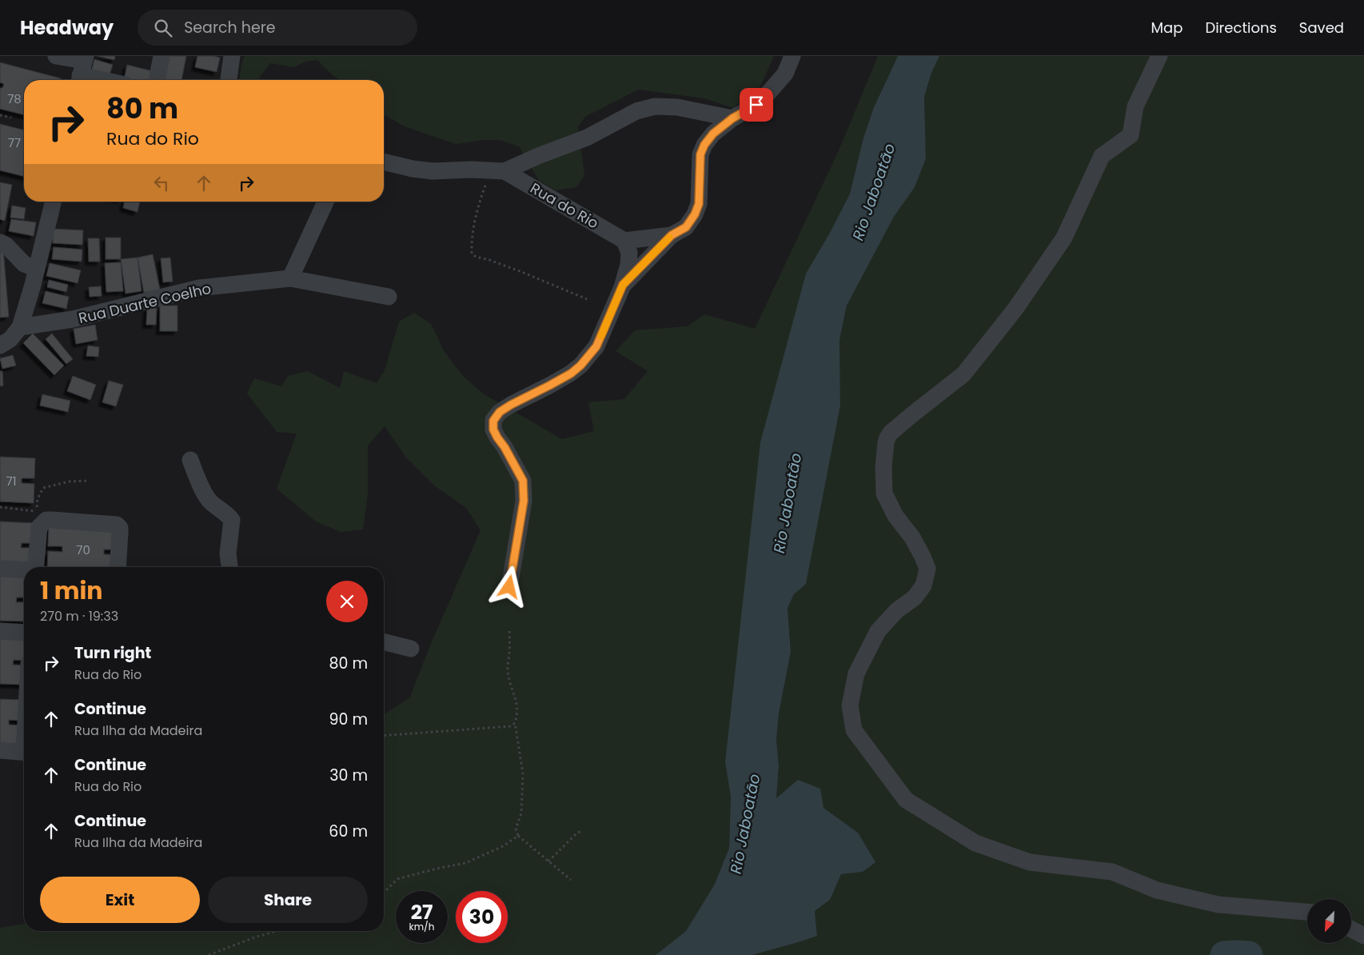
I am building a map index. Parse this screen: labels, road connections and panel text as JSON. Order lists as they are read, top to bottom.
{
  "streets": {
    "street": ["Rua do Rio", "Rua Duarte Coelho"]
  },
  "water": ["Rio Jaboatão"],
  "house_numbers": [
    "78",
    "77",
    "71",
    "70"
  ],
  "north": "bottom left",
  "page": {
    "header": "Headway",
    "search": "Search here",
    "nav": ["Map", "Directions", "Saved"],
    "turn": ["80 m", "Rua do Rio"],
    "heading": ["1 min", "270 m · 19:33"],
    "list": [
      {
        "name": "Turn right",
        "note": "Rua do Rio",
        "value": "80 m"
      },
      {
        "name": "Continue",
        "note": "Rua Ilha da Madeira",
        "value": "90 m"
      },
      {
        "name": "Continue",
        "note": "Rua do Rio",
        "value": "30 m"
      },
      {
        "name": "Continue",
        "note": "Rua Ilha da Madeira",
        "value": "60 m"
      }
    ],
    "buttons": ["Exit", "Share"],
    "speed": "27 km/h",
    "limit": "30"
  }
}
